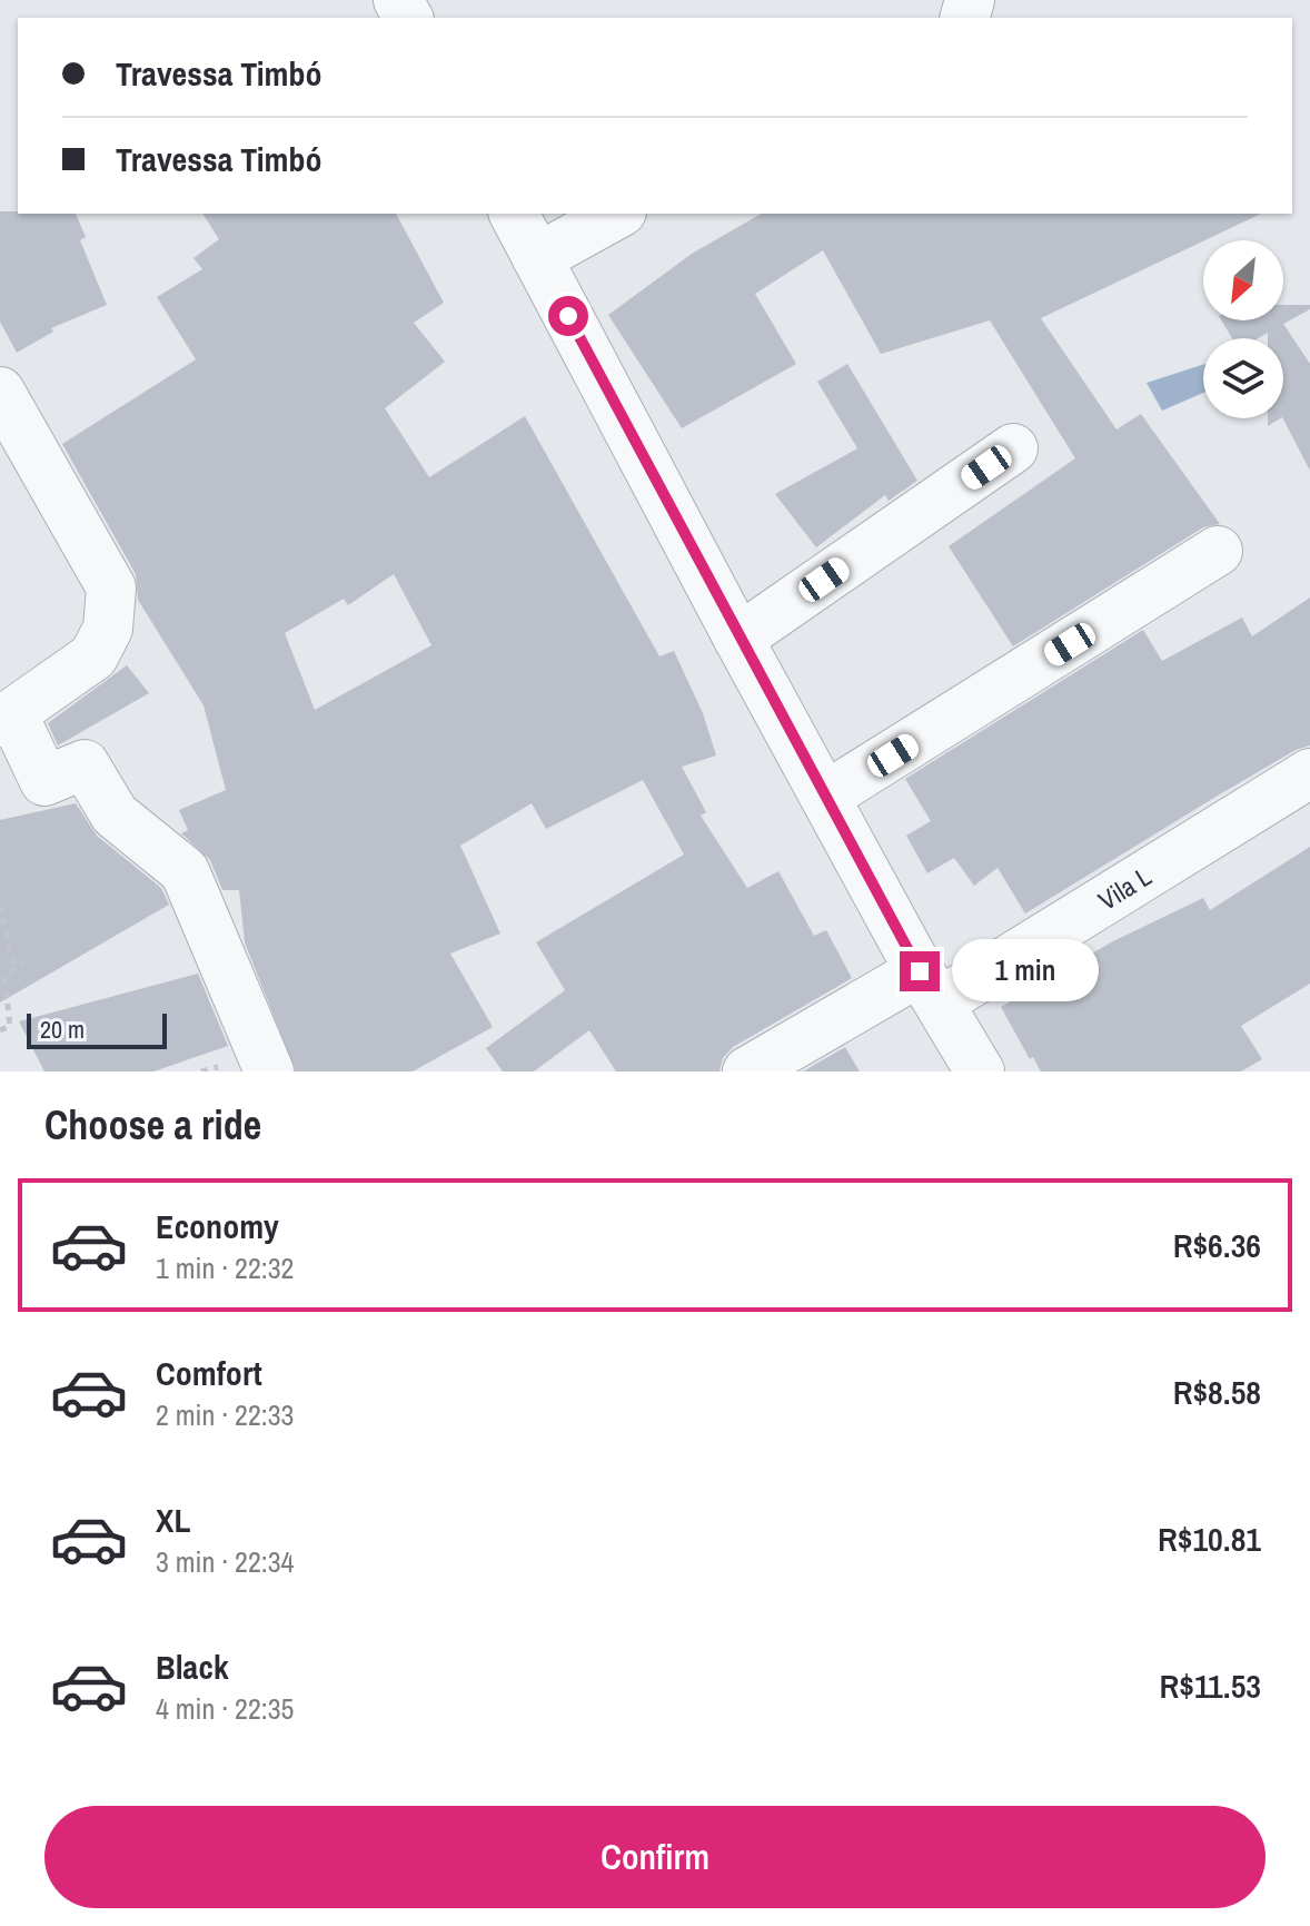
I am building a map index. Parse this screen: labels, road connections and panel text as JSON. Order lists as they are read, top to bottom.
{
  "streets": {
    "street": ["Vila L"]
  },
  "scale_bar": "20 m",
  "north": "bottom left",
  "page": {
    "banner": ["Travessa Timbó", "Travessa Timbó"],
    "bubble": "1 min",
    "scale": "20 m",
    "heading": "Choose a ride",
    "list": [
      {
        "name": "Economy",
        "note": "1 min · 22:32",
        "value": "R$6.36"
      },
      {
        "name": "Comfort",
        "note": "2 min · 22:33",
        "value": "R$8.58"
      },
      {
        "name": "XL",
        "note": "3 min · 22:34",
        "value": "R$10.81"
      },
      {
        "name": "Black",
        "note": "4 min · 22:35",
        "value": "R$11.53"
      }
    ],
    "buttons": "Confirm"
  }
}
